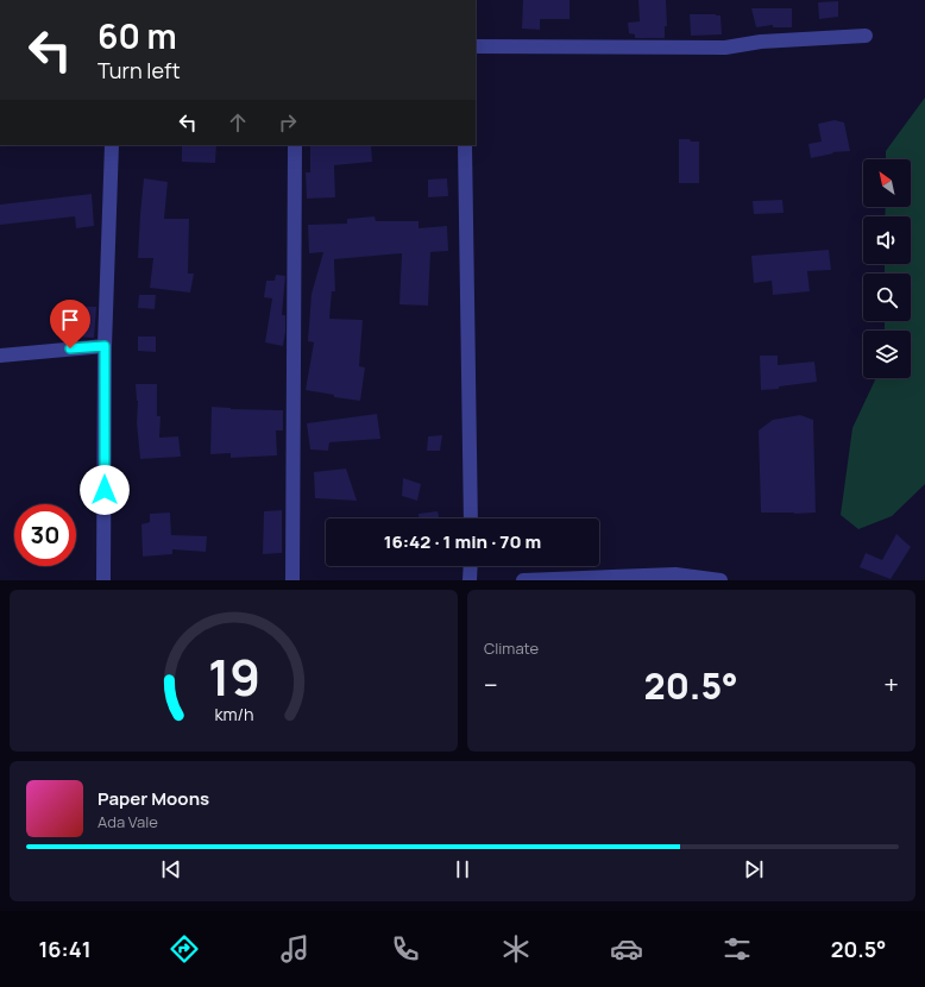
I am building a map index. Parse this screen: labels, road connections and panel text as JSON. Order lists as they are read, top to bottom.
{
  "north": "top left",
  "page": {
    "turn": ["60 m", "Turn left"],
    "limit": "30",
    "trip": "16:42 · 1 min · 70 m",
    "tile": "Climate",
    "heat": ["−", "20.5°", "+"],
    "song": ["Paper Moons", "Ada Vale"],
    "tabs": ["16:41", "20.5°"],
    "gauge": ["19", "km/h"]
  }
}
